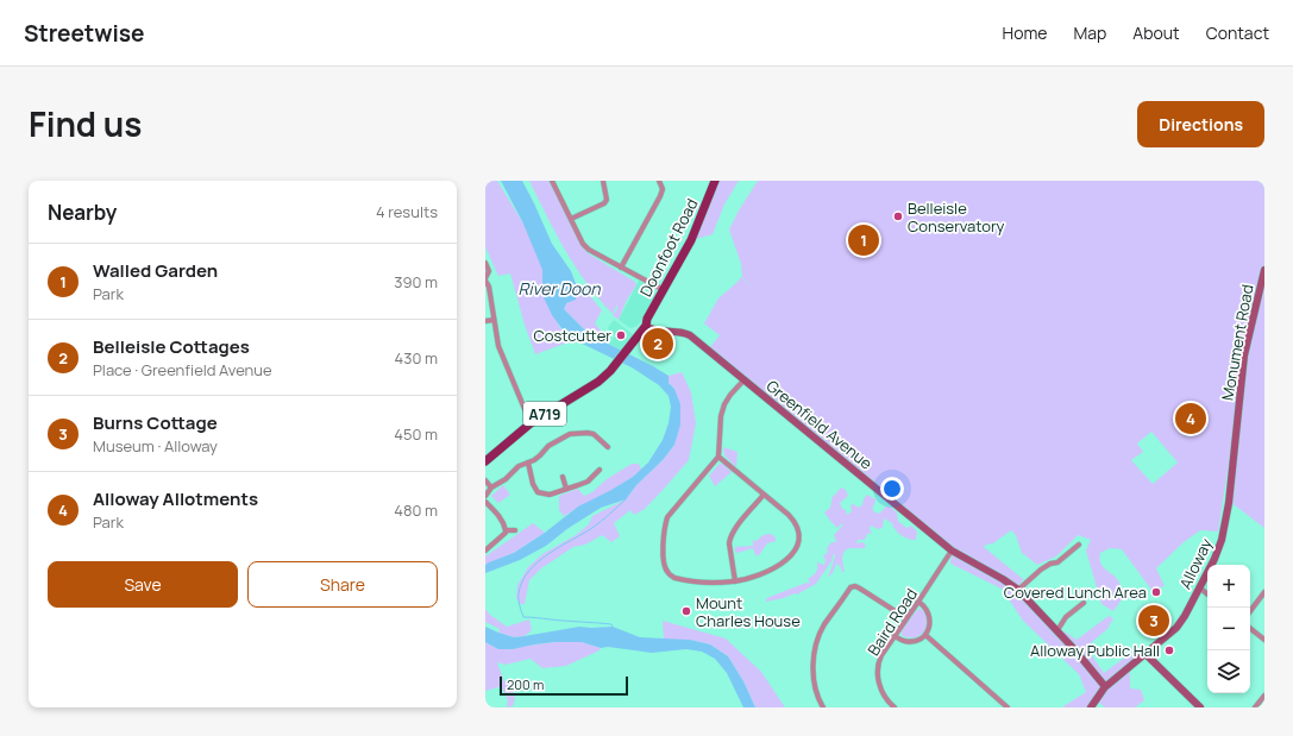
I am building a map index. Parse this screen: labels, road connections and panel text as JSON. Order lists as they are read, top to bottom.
{
  "streets": {
    "main road": ["Doonfoot Road", "A719"],
    "street": [
      "Monument Road",
      "Greenfield Avenue",
      "Alloway",
      "Baird Road"
    ]
  },
  "crossings": [
    ["Doonfoot Road", "A719"],
    ["Doonfoot Road", "Greenfield Avenue"],
    ["Monument Road", "Alloway"],
    ["A719", "Greenfield Avenue"],
    ["Greenfield Avenue", "Alloway"],
    ["Greenfield Avenue", "Baird Road"]
  ],
  "water": ["River Doon"],
  "places": [
    "Belleisle Conservatory",
    "Costcutter",
    "Covered Lunch Area",
    "Mount Charles House",
    "Alloway Public Hall"
  ],
  "scale_bar": "200 m",
  "page": {
    "header": "Streetwise",
    "nav": [
      "Home",
      "Map",
      "About",
      "Contact"
    ],
    "title": "Find us",
    "buttons": [
      "Directions",
      ["Save", "Share"]
    ],
    "heading": ["Nearby", "4 results"],
    "pins": [
      "1",
      "2",
      "4",
      "3"
    ],
    "list": [
      {
        "mark": "1",
        "name": "Walled Garden",
        "note": "Park",
        "value": "390 m"
      },
      {
        "mark": "2",
        "name": "Belleisle Cottages",
        "note": "Place · Greenfield Avenue",
        "value": "430 m"
      },
      {
        "mark": "3",
        "name": "Burns Cottage",
        "note": "Museum · Alloway",
        "value": "450 m"
      },
      {
        "mark": "4",
        "name": "Alloway Allotments",
        "note": "Park",
        "value": "480 m"
      }
    ],
    "map_buttons": ["+", "−"],
    "scale": "200 m"
  }
}
